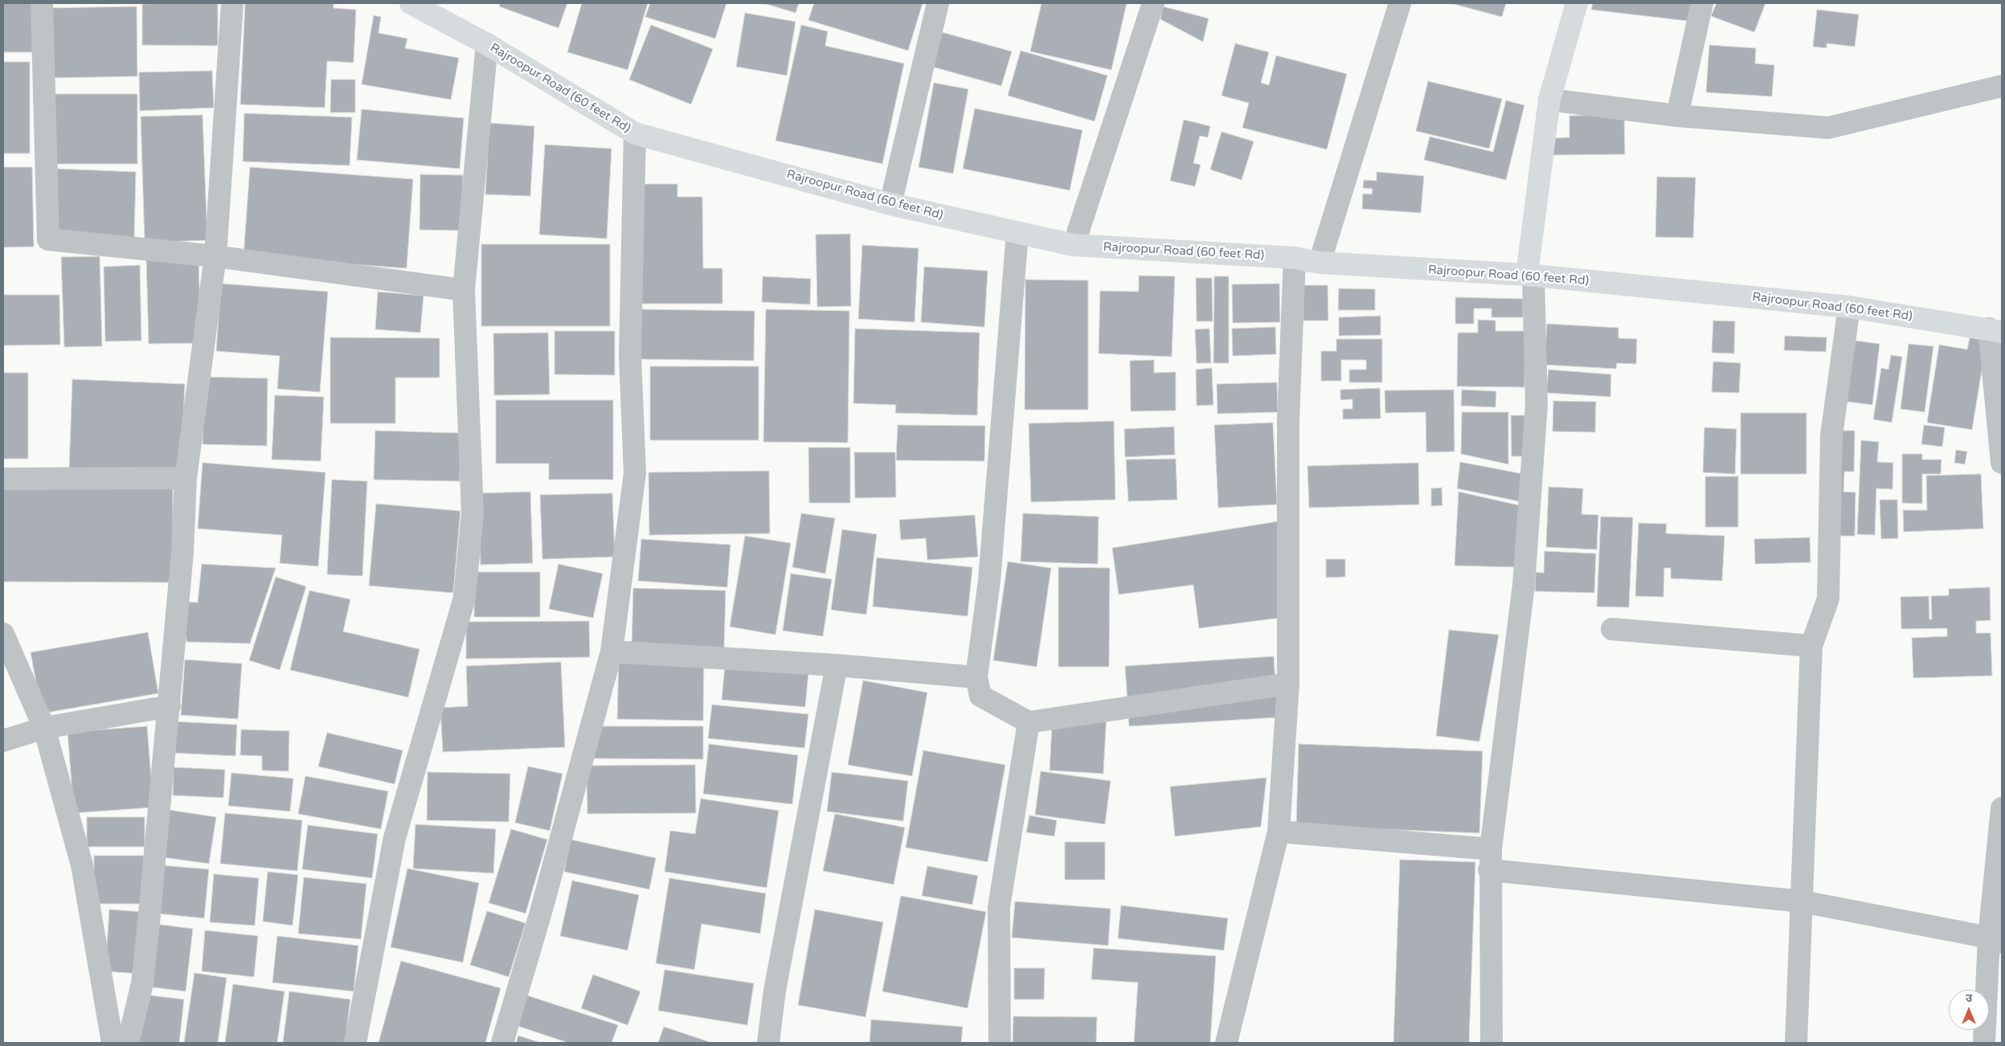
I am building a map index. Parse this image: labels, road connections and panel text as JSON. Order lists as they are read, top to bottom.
{
  "streets": {
    "main road": ["Rajroopur Road (60 feet Rd)"]
  },
  "north": "top"
}
